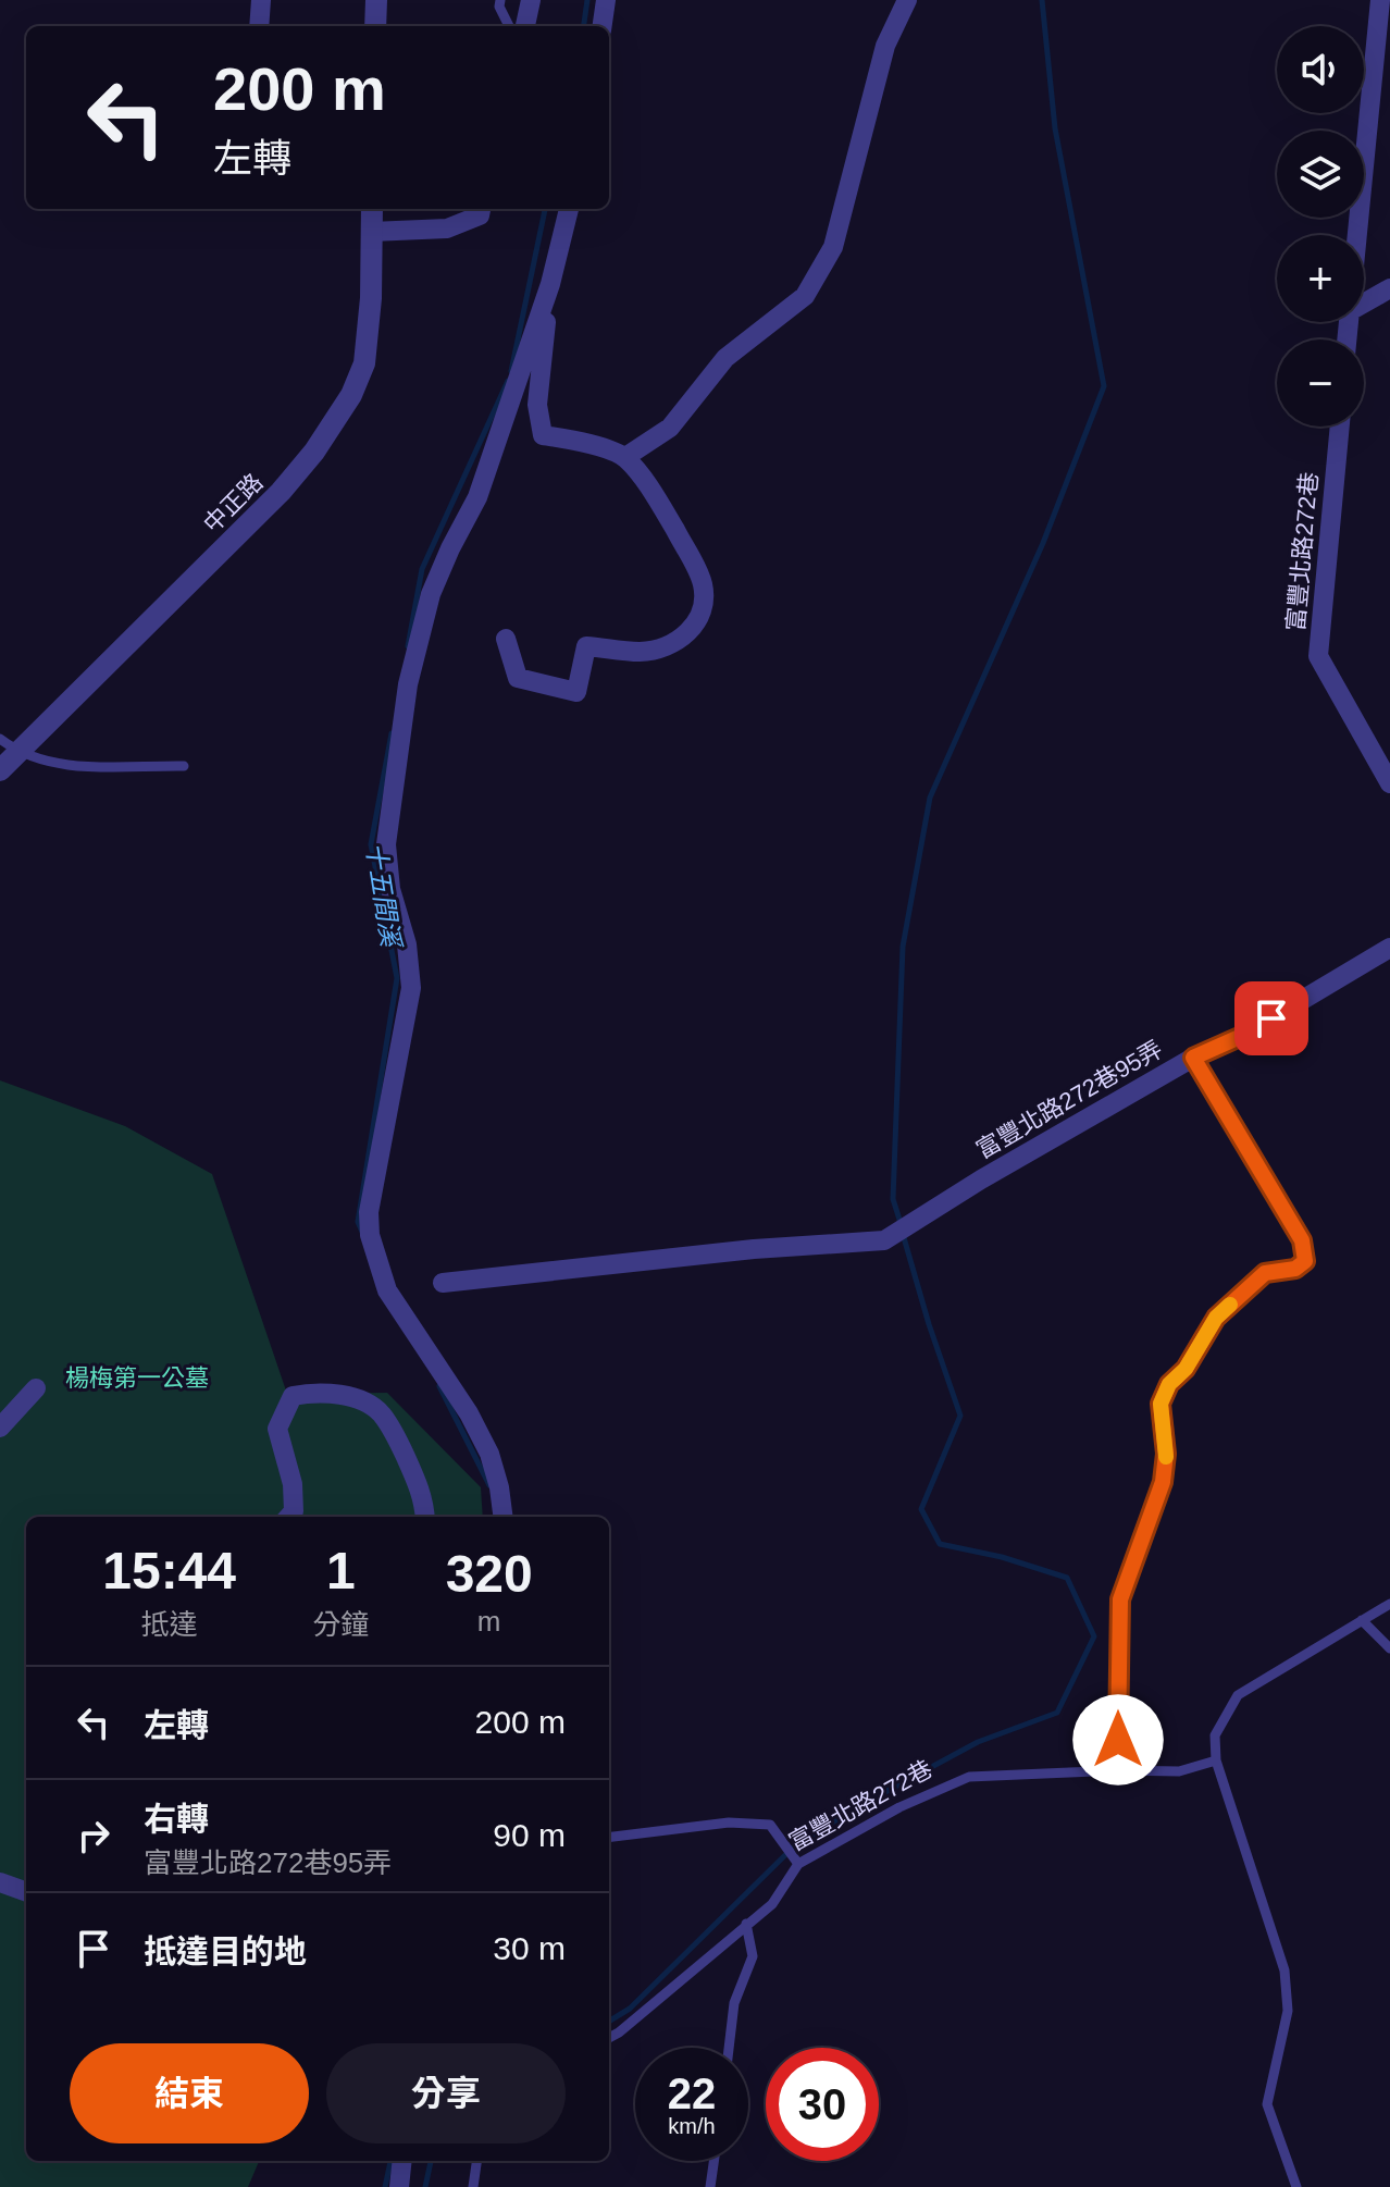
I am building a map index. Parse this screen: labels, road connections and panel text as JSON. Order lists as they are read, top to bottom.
{
  "streets": {
    "street": ["中正路", "富豐北路272巷", "富豐北路272巷95弄"]
  },
  "water": ["十五間溪"],
  "parks": ["楊梅第一公墓"],
  "page": {
    "map_buttons": ["+", "−"],
    "turn": ["200 m", "左轉"],
    "eta": [
      "15:44",
      "抵達",
      "1",
      "分鐘",
      "320",
      "m"
    ],
    "list": [
      {
        "name": "左轉",
        "value": "200 m"
      },
      {
        "name": "右轉",
        "note": "富豐北路272巷95弄",
        "value": "90 m"
      },
      {
        "name": "抵達目的地",
        "value": "30 m"
      }
    ],
    "buttons": ["結束", "分享"],
    "speed": "22 km/h",
    "limit": "30"
  }
}
